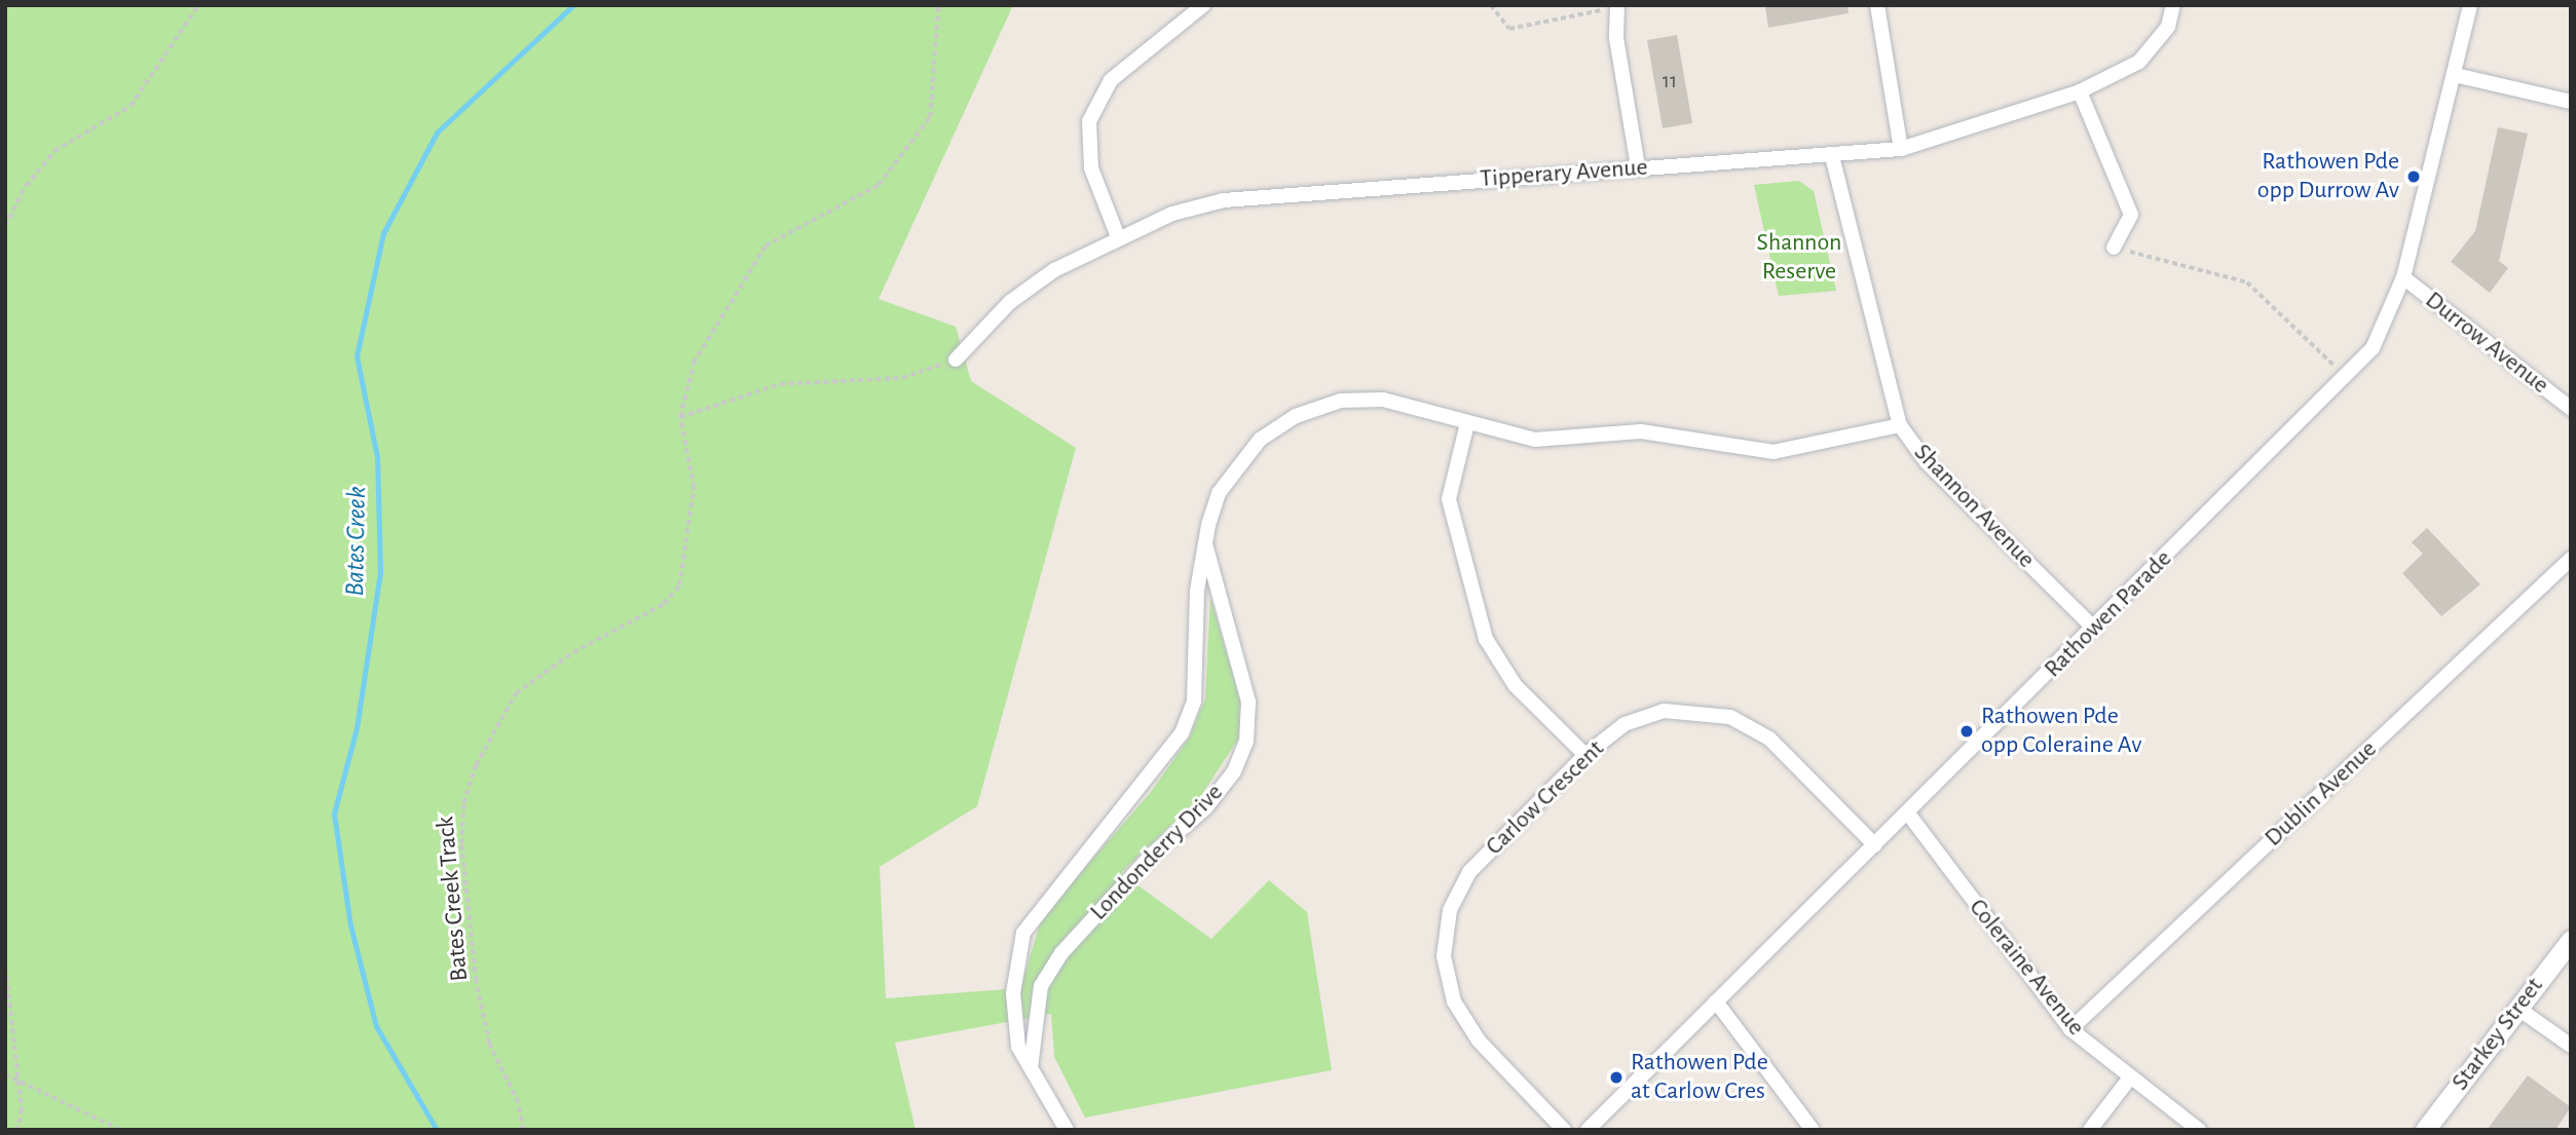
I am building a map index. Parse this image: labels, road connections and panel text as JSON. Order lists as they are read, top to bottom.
{
  "streets": {
    "street": [
      "Tipperary Avenue",
      "Durrow Avenue",
      "Shannon Avenue",
      "Rathowen Parade",
      "Dublin Avenue",
      "Carlow Crescent",
      "Londonderry Drive",
      "Coleraine Avenue",
      "Starkey Street"
    ],
    "path": ["Bates Creek Track"]
  },
  "crossings": [
    ["Tipperary Avenue", "Shannon Avenue"],
    ["Durrow Avenue", "Rathowen Parade"],
    ["Shannon Avenue", "Rathowen Parade"],
    ["Shannon Avenue", "Londonderry Drive"],
    ["Rathowen Parade", "Carlow Crescent"],
    ["Rathowen Parade", "Coleraine Avenue"],
    ["Dublin Avenue", "Coleraine Avenue"]
  ],
  "water": ["Bates Creek"],
  "parks": ["Shannon Reserve"],
  "places": ["Rathowen Pde opp Durrow Av", "Rathowen Pde opp Coleraine Av", "Rathowen Pde at Carlow Cres"],
  "house_numbers": ["11"]
}
